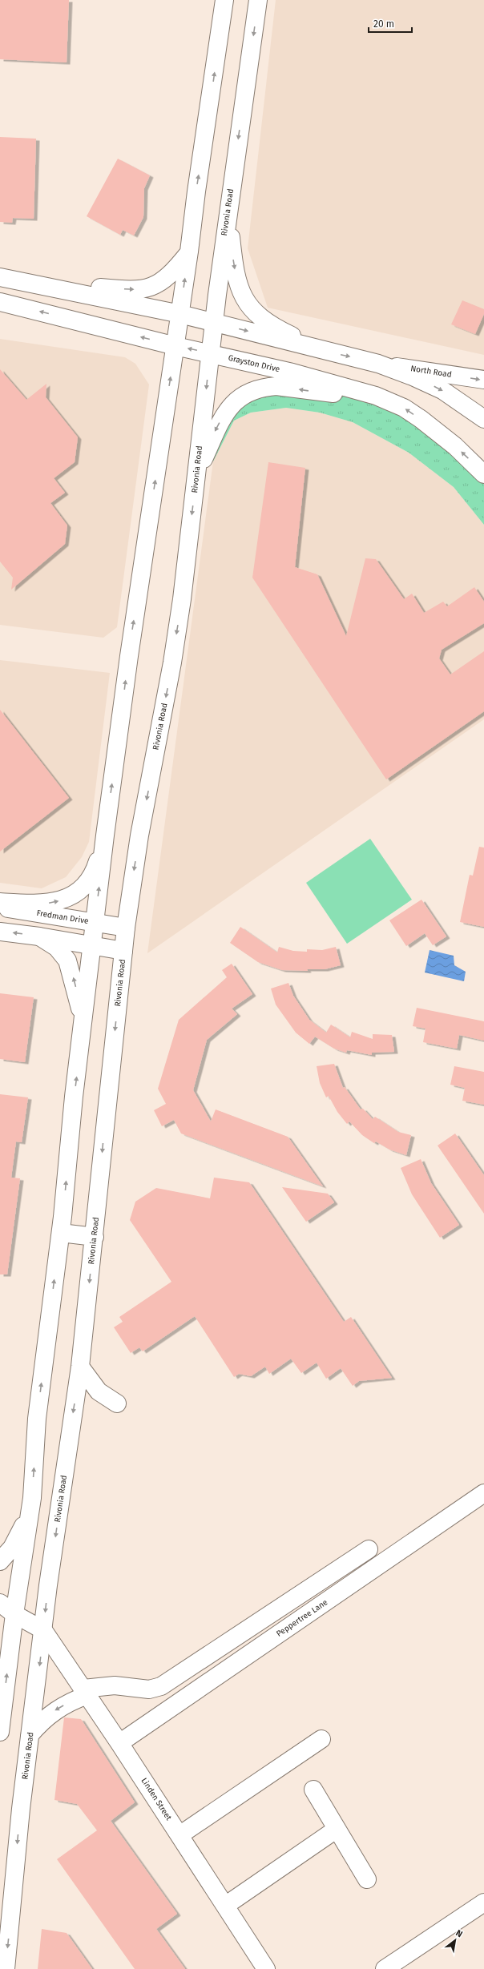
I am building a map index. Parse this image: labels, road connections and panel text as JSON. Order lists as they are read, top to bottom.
{
  "streets": {
    "main road": [
      "Rivonia Road",
      "Grayston Drive",
      "North Road",
      "Fredman Drive",
      "Peppertree Lane",
      "Linden Street"
    ]
  },
  "crossings": [
    ["Rivonia Road", "Grayston Drive"],
    ["Rivonia Road", "Fredman Drive"],
    ["Rivonia Road", "Linden Street"],
    ["Peppertree Lane", "Linden Street"]
  ],
  "scale_bar": "20 m",
  "north": "top right"
}
